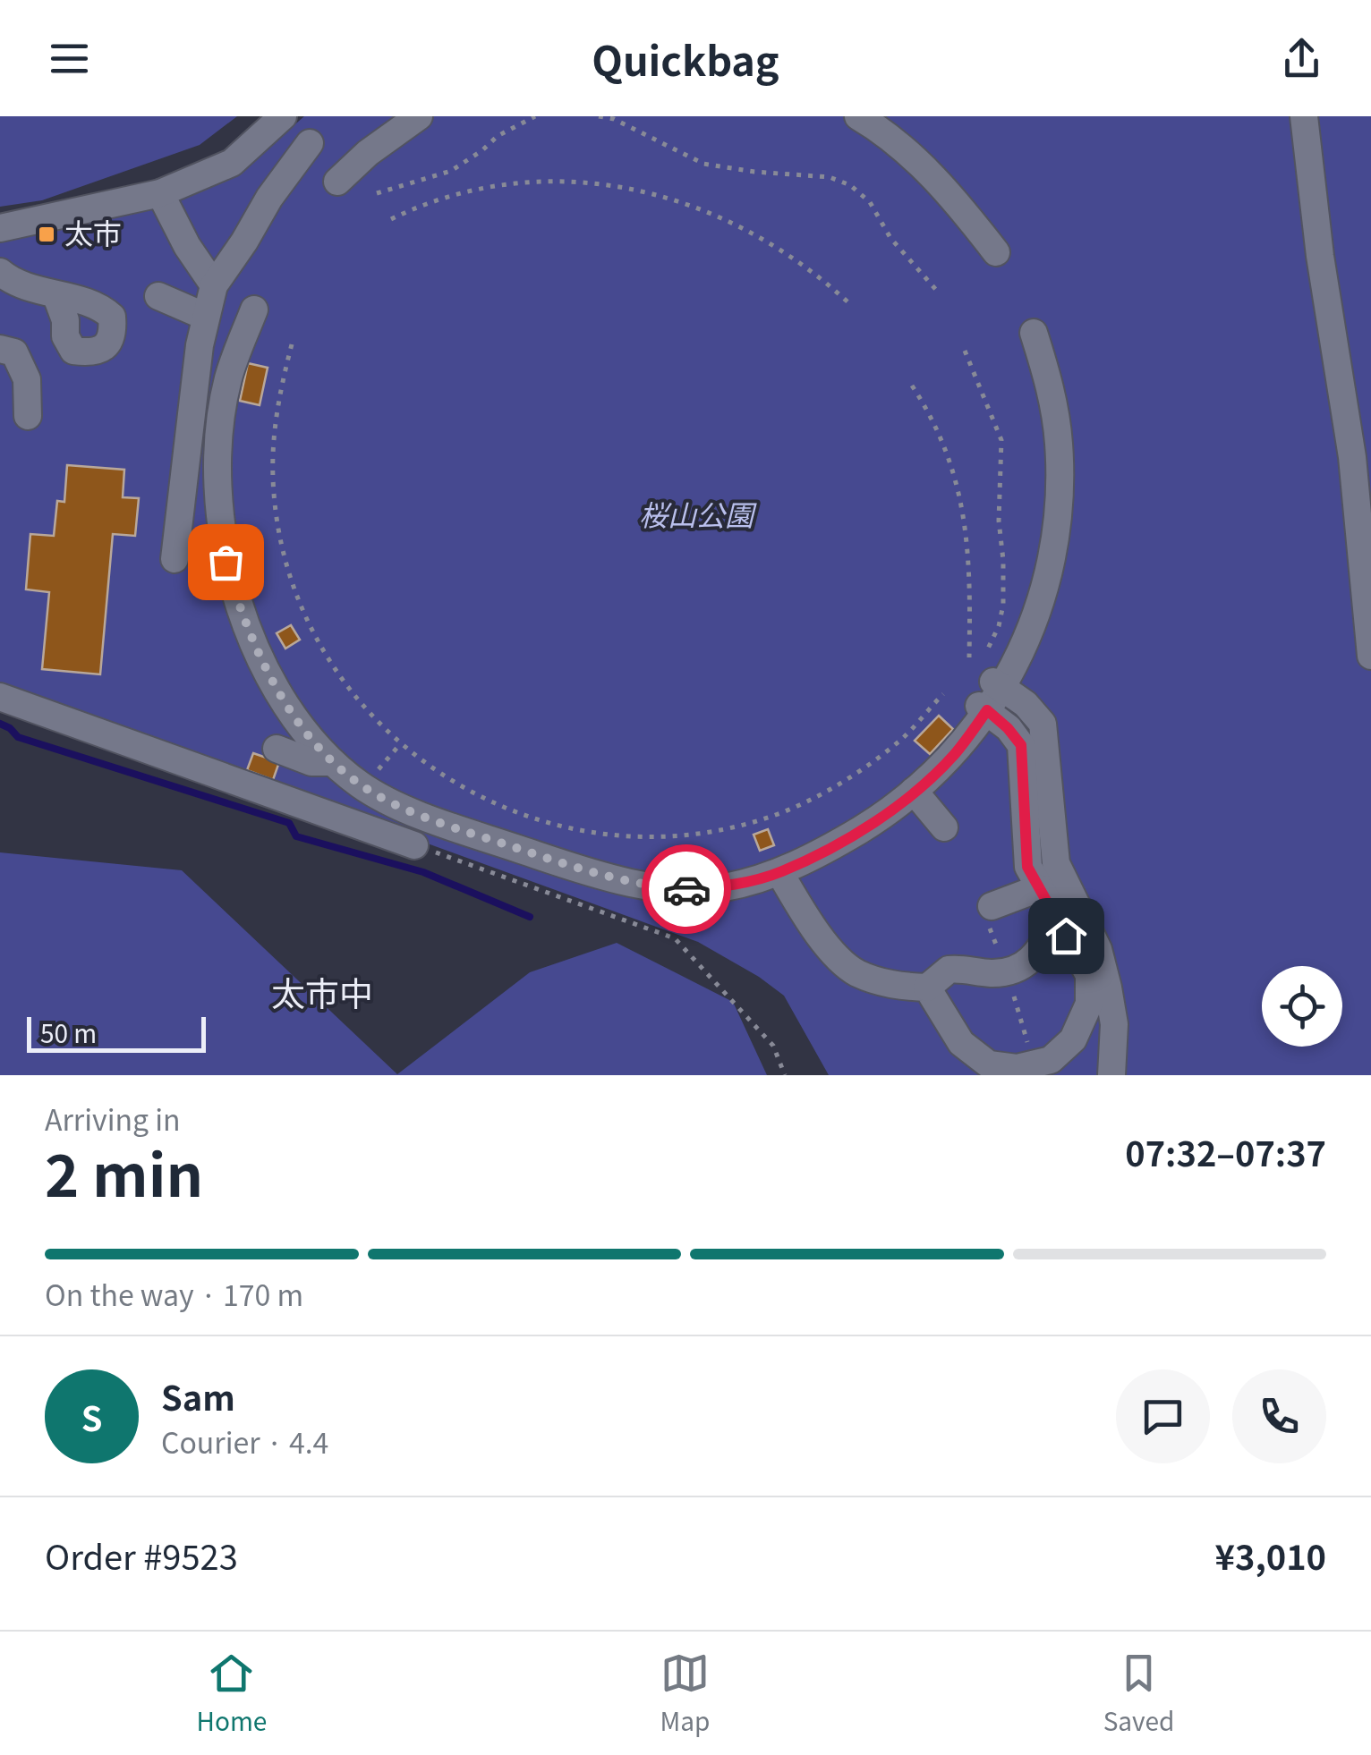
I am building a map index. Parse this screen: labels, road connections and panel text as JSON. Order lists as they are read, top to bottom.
{
  "districts": ["太市中"],
  "parks": ["桜山公園"],
  "places": {
    "transit": ["太市"]
  },
  "scale_bar": "50 m",
  "page": {
    "header": "Quickbag",
    "scale": "50 m",
    "heading": ["2 min", "Arriving in", "07:32–07:37"],
    "panel": [
      "Sam",
      "Courier · 4.4",
      "Order #9523",
      "¥3,010"
    ],
    "bar": "On the way · 170 m",
    "round": "S",
    "tabs": ["Home", "Map", "Saved"]
  }
}
